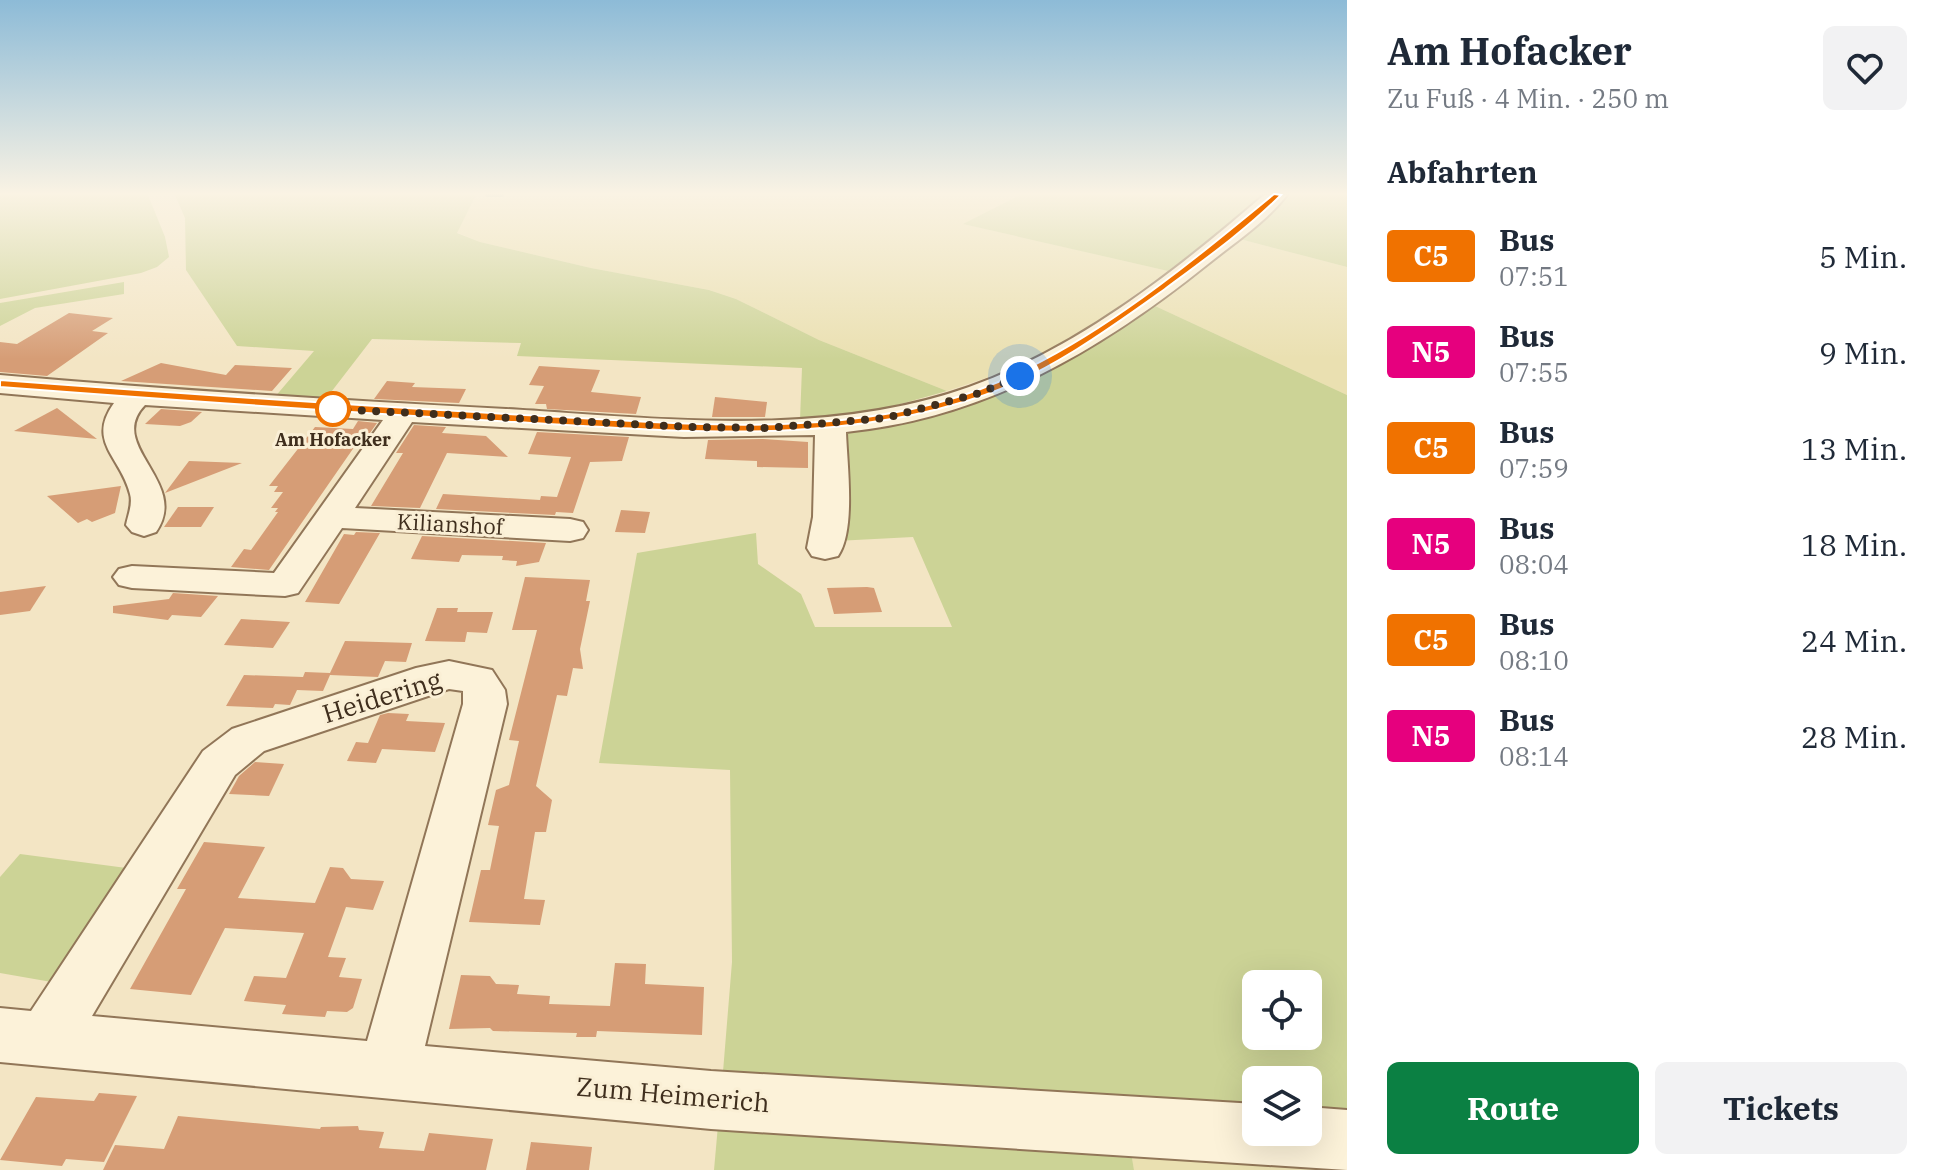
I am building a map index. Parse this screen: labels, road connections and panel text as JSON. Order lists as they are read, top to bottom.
{
  "streets": {
    "street": ["Kilianshof", "Heidering", "Zum Heimerich"]
  },
  "crossings": [
    ["Heidering", "Zum Heimerich"]
  ],
  "places": ["Am Hofacker"],
  "lines": ["bus line C5"],
  "page": {
    "heading": [
      ["Am Hofacker", "Zu Fuß · 4 Min. · 250 m"],
      "Abfahrten"
    ],
    "list": [
      {
        "mark": "C5",
        "name": "Bus",
        "note": "07:51",
        "value": "5 Min."
      },
      {
        "mark": "N5",
        "name": "Bus",
        "note": "07:55",
        "value": "9 Min."
      },
      {
        "mark": "C5",
        "name": "Bus",
        "note": "07:59",
        "value": "13 Min."
      },
      {
        "mark": "N5",
        "name": "Bus",
        "note": "08:04",
        "value": "18 Min."
      },
      {
        "mark": "C5",
        "name": "Bus",
        "note": "08:10",
        "value": "24 Min."
      },
      {
        "mark": "N5",
        "name": "Bus",
        "note": "08:14",
        "value": "28 Min."
      }
    ],
    "buttons": ["Route", "Tickets"]
  }
}
